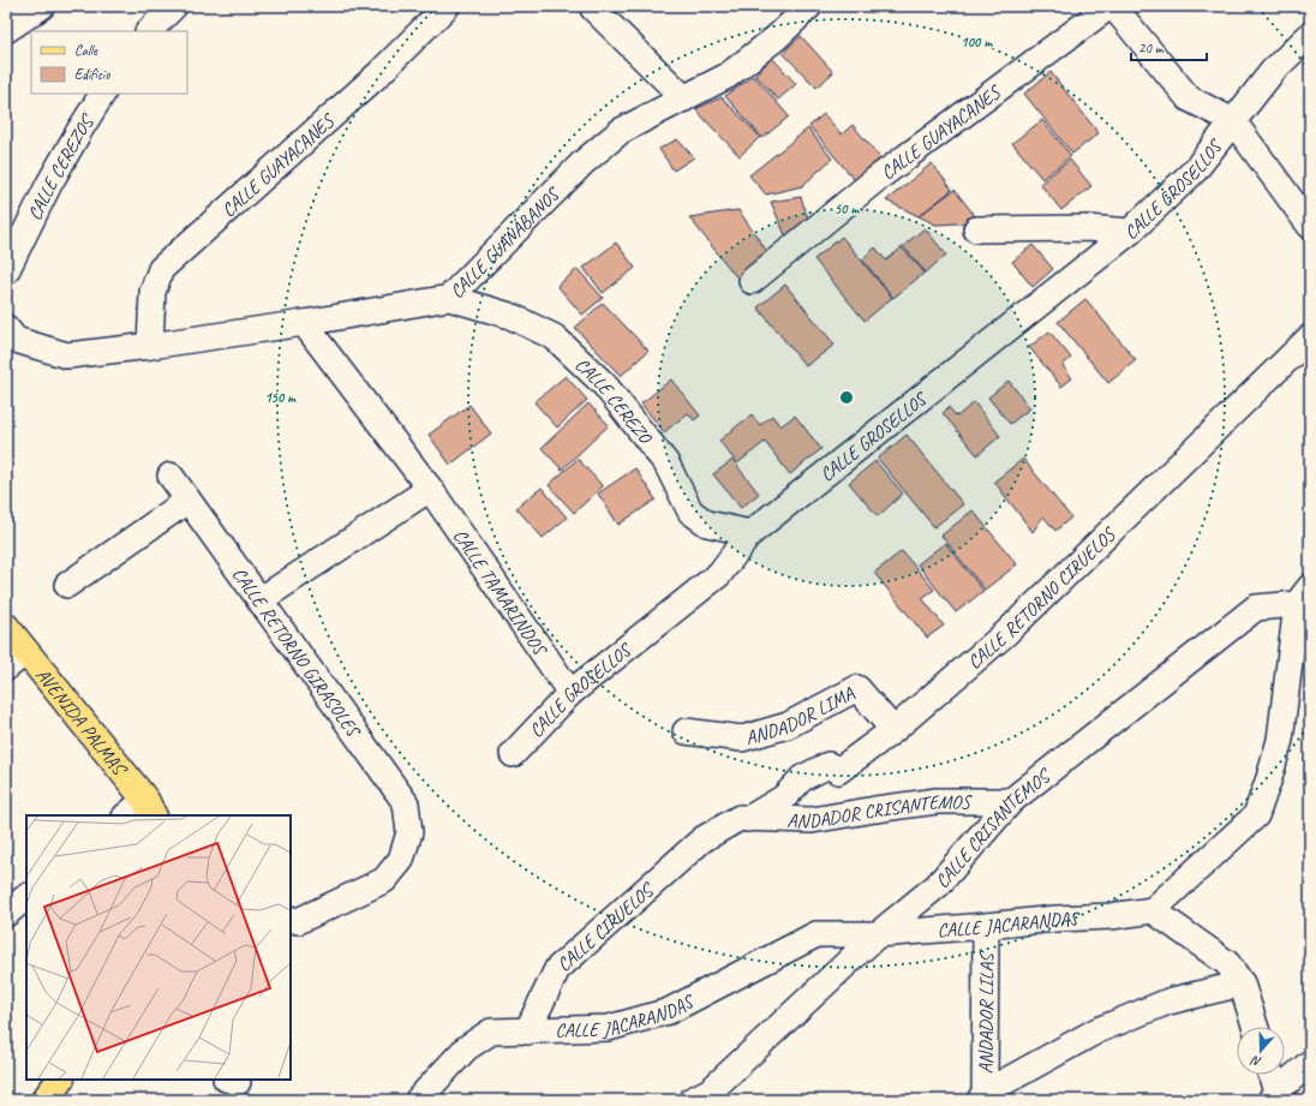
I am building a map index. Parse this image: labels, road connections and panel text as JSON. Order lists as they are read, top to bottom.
{
  "streets": {
    "main road": ["AVENIDA PALMAS"],
    "street": [
      "CALLE GUAYACANES",
      "CALLE CEREZOS",
      "CALLE GROSELLOS",
      "CALLE GUANÁBANOS",
      "CALLE CEREZO",
      "CALLE TAMARINDOS",
      "CALLE RETORNO CIRUELOS",
      "CALLE RETORNO GIRASOLES",
      "ANDADOR LIMA",
      "ANDADOR CRISANTEMOS",
      "CALLE CRISANTEMOS",
      "CALLE JACARANDAS",
      "CALLE CIRUELOS",
      "ANDADOR LILAS"
    ]
  },
  "crossings": [
    ["CALLE GUAYACANES", "CALLE GUANÁBANOS"],
    ["CALLE GROSELLOS", "CALLE CEREZO"],
    ["CALLE GROSELLOS", "CALLE TAMARINDOS"],
    ["CALLE GUANÁBANOS", "CALLE CEREZO"],
    ["CALLE GUANÁBANOS", "CALLE TAMARINDOS"],
    ["CALLE RETORNO CIRUELOS", "ANDADOR LIMA"],
    ["CALLE RETORNO CIRUELOS", "ANDADOR CRISANTEMOS"],
    ["CALLE RETORNO CIRUELOS", "CALLE CIRUELOS"],
    ["ANDADOR CRISANTEMOS", "CALLE CRISANTEMOS"],
    ["ANDADOR CRISANTEMOS", "CALLE CIRUELOS"],
    ["CALLE CRISANTEMOS", "CALLE JACARANDAS"],
    ["CALLE JACARANDAS", "CALLE CIRUELOS"],
    ["CALLE JACARANDAS", "ANDADOR LILAS"]
  ],
  "legend": ["Calle", "Edificio"],
  "scale_bar": "20 m",
  "north": "bottom",
  "rings": ["100 m", "50 m", "150 m"]
}
